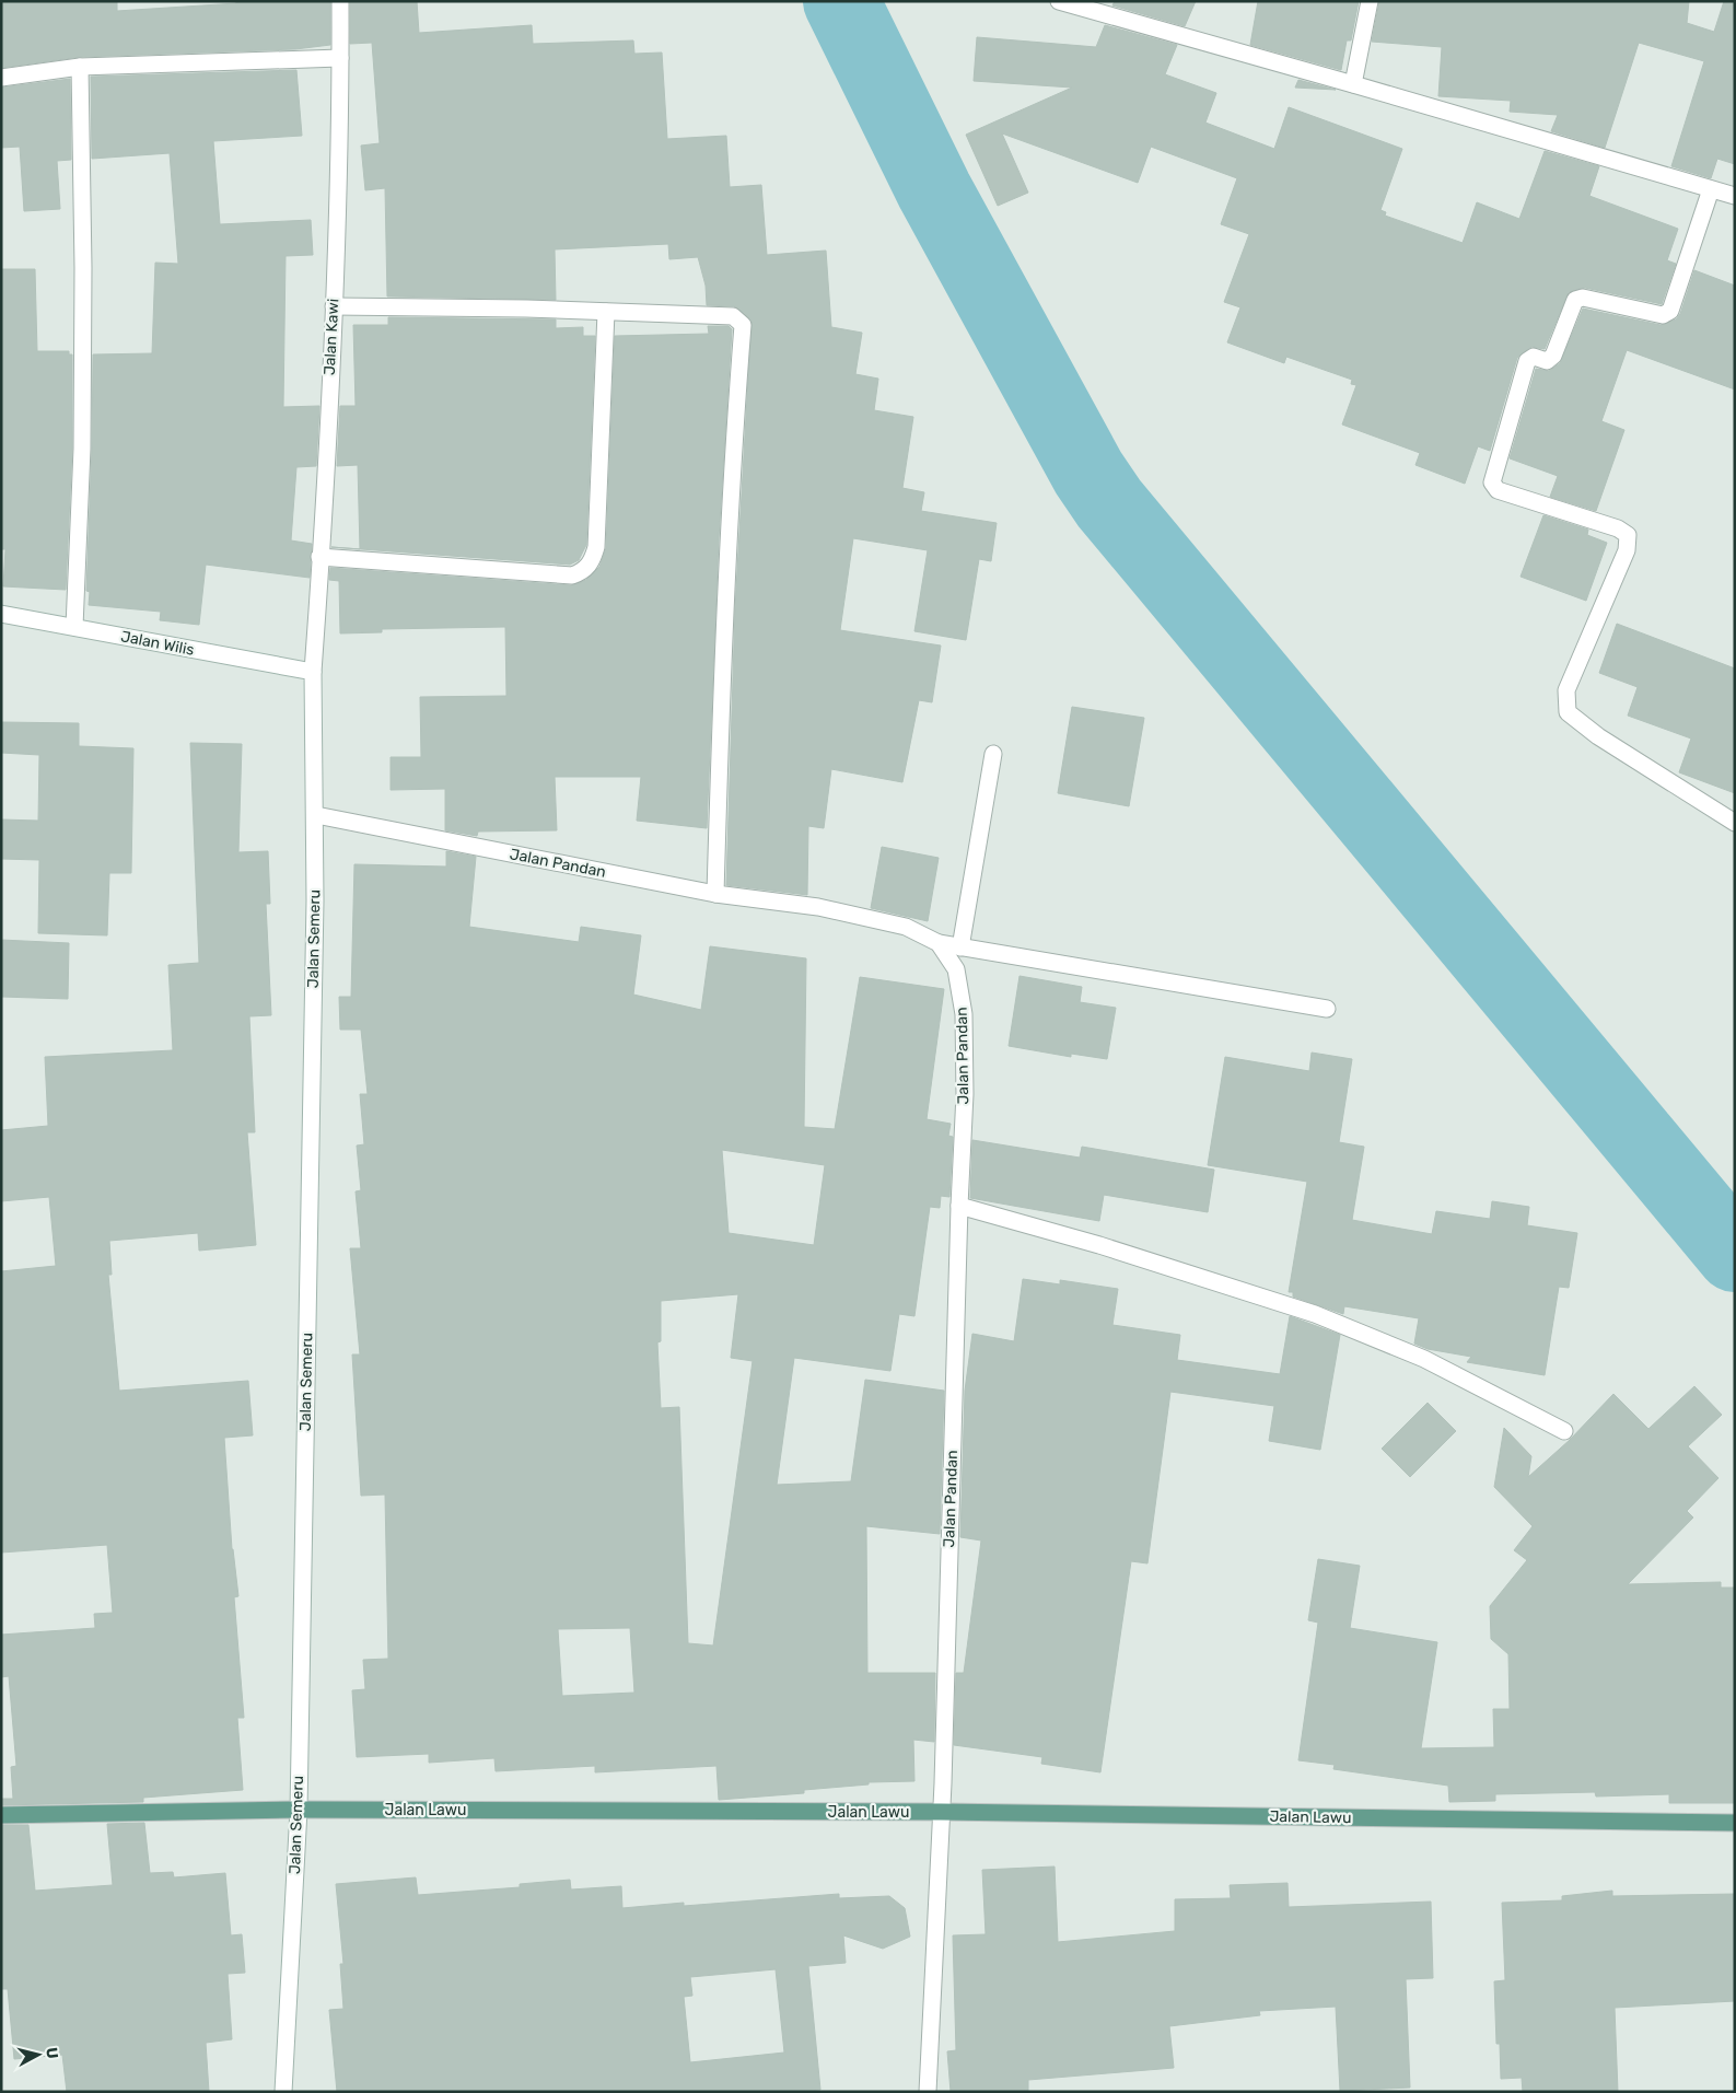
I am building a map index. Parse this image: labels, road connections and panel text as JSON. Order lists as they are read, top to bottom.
{
  "streets": {
    "main road": ["Jalan Lawu"],
    "street": [
      "Jalan Kawi",
      "Jalan Wilis",
      "Jalan Pandan",
      "Jalan Semeru"
    ]
  },
  "crossings": [
    ["Jalan Kawi", "Jalan Wilis"],
    ["Jalan Kawi", "Jalan Semeru"],
    ["Jalan Wilis", "Jalan Semeru"],
    ["Jalan Pandan", "Jalan Semeru"],
    ["Jalan Pandan", "Jalan Lawu"],
    ["Jalan Semeru", "Jalan Lawu"]
  ],
  "north": "right"
}
